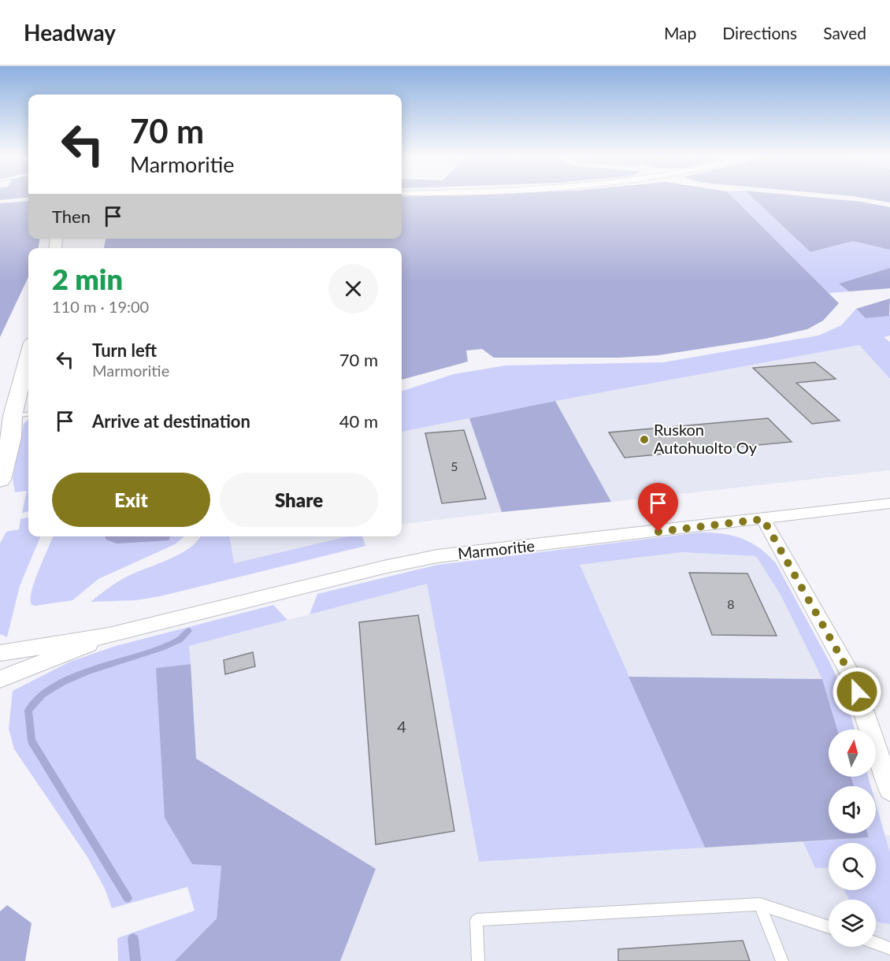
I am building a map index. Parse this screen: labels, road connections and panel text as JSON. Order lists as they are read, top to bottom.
{
  "streets": {
    "street": ["Marmoritie"]
  },
  "places": ["Ruskon Autohuolto Oy"],
  "house_numbers": ["5", "8", "4"],
  "north": "top",
  "page": {
    "header": "Headway",
    "nav": ["Map", "Directions", "Saved"],
    "turn": ["70 m", "Marmoritie"],
    "then": "Then",
    "heading": ["2 min", "110 m · 19:00"],
    "list": [
      {
        "name": "Turn left",
        "note": "Marmoritie",
        "value": "70 m"
      },
      {
        "name": "Arrive at destination",
        "value": "40 m"
      }
    ],
    "buttons": ["Exit", "Share"]
  }
}
